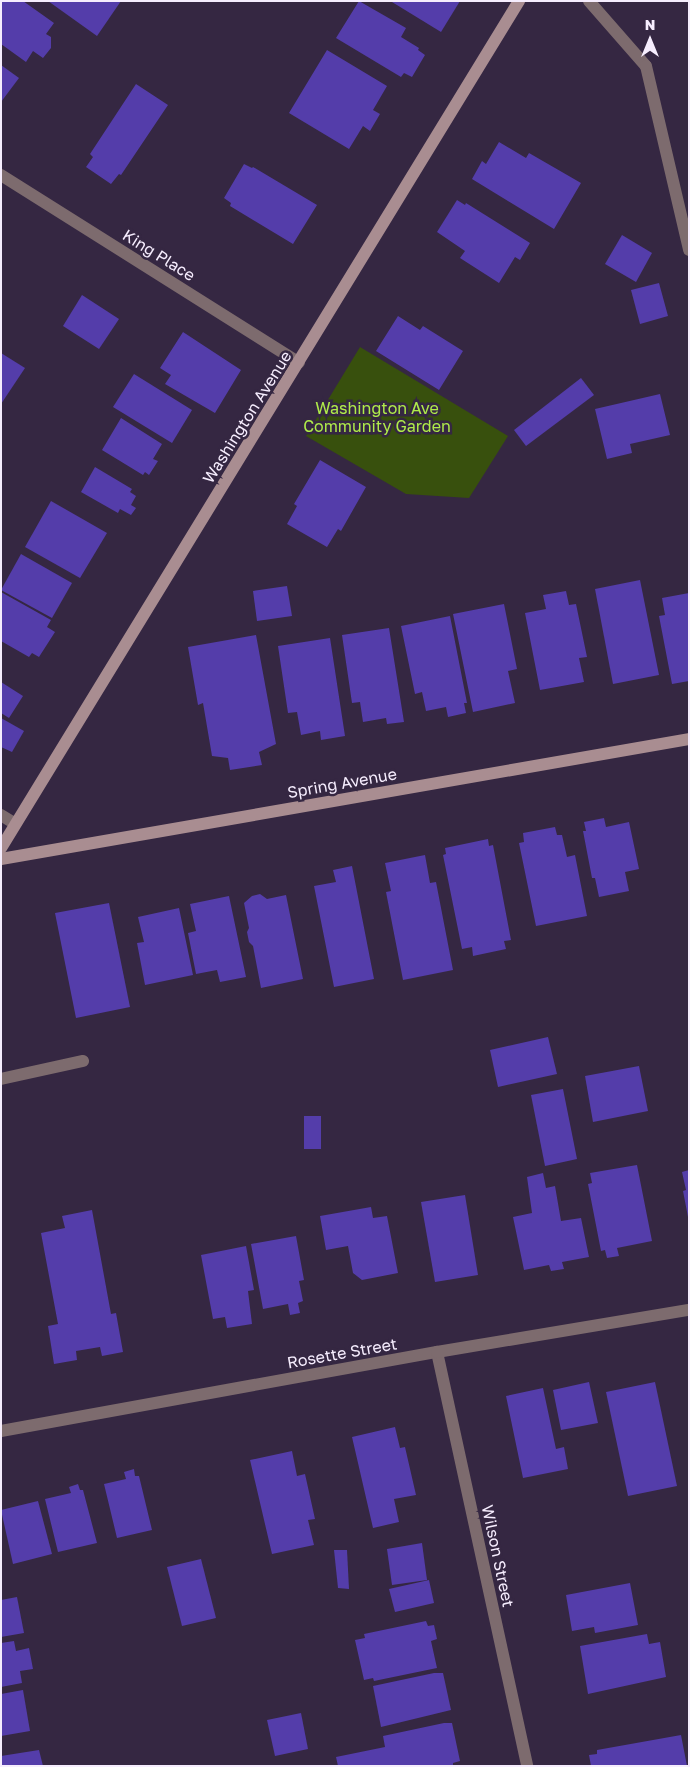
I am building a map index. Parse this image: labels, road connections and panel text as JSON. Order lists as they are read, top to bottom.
{
  "streets": {
    "main road": ["Washington Avenue", "Spring Avenue"],
    "street": ["King Place", "Rosette Street", "Wilson Street"]
  },
  "crossings": [
    ["King Place", "Washington Avenue"],
    ["Rosette Street", "Wilson Street"]
  ],
  "parks": ["Washington Ave Community Garden"],
  "north": "top"
}
